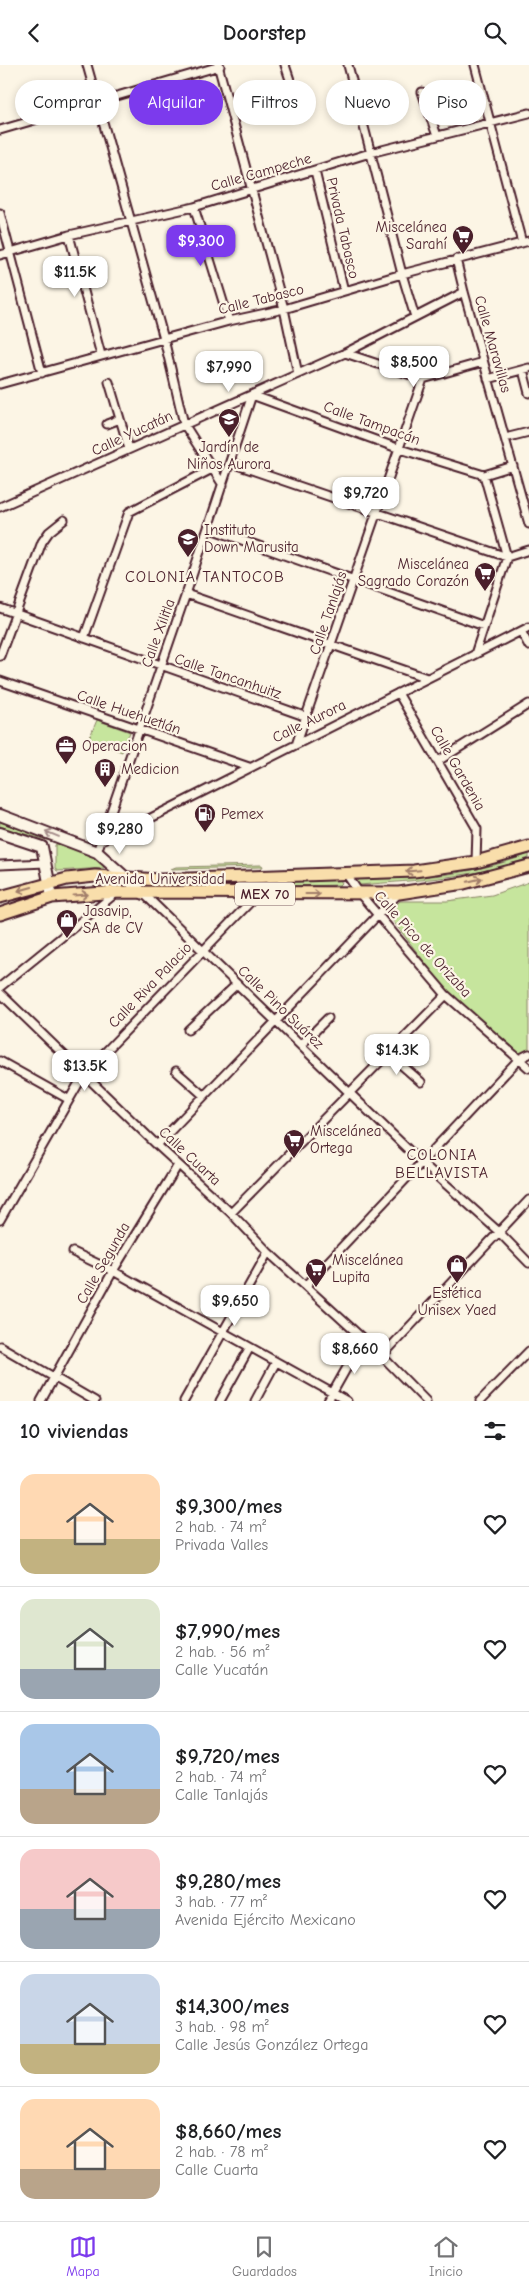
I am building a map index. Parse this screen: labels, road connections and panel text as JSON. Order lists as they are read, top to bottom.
{
  "streets": {
    "main road": ["Avenida Universidad", "MEX 70"],
    "street": [
      "Calle Campeche",
      "Privada Tabasco",
      "Calle Tabasco",
      "Calle Maravillas",
      "Calle Tampacán",
      "Calle Yucatán",
      "Calle Tanlajás",
      "Calle Xilitla",
      "Calle Tancanhuitz",
      "Calle Huehuetlán",
      "Calle Aurora",
      "Calle Gardenia",
      "Calle Pico de Orizaba",
      "Calle Riva Palacio",
      "Calle Pino Suárez",
      "Calle Cuarta",
      "Calle Segunda"
    ]
  },
  "crossings": [
    ["Calle Campeche", "Privada Tabasco"],
    ["Privada Tabasco", "Calle Tabasco"],
    ["Calle Tabasco", "Calle Maravillas"],
    ["Calle Maravillas", "Calle Yucatán"],
    ["Calle Tampacán", "Calle Yucatán"],
    ["Calle Tampacán", "Calle Tanlajás"],
    ["Calle Tampacán", "Calle Xilitla"],
    ["Calle Yucatán", "Calle Xilitla"],
    ["Calle Tanlajás", "Calle Tancanhuitz"],
    ["Calle Tanlajás", "Calle Aurora"],
    ["Calle Xilitla", "Calle Tancanhuitz"],
    ["Calle Xilitla", "Calle Huehuetlán"],
    ["Calle Xilitla", "Calle Aurora"],
    ["Calle Huehuetlán", "Calle Aurora"],
    ["Calle Aurora", "Calle Gardenia"],
    ["Calle Gardenia", "Avenida Universidad"],
    ["Avenida Universidad", "Calle Pico de Orizaba"],
    ["Avenida Universidad", "Calle Riva Palacio"],
    ["Avenida Universidad", "Calle Pino Suárez"],
    ["Calle Riva Palacio", "Calle Pino Suárez"],
    ["Calle Riva Palacio", "Calle Cuarta"],
    ["Calle Cuarta", "Calle Segunda"]
  ],
  "districts": ["COLONIA TANTOCOB", "COLONIA BELLAVISTA"],
  "places": {
    "supermarket": [
      "Miscelánea Sarahí",
      "Miscelánea Sagrado Corazón",
      "Miscelánea Ortega",
      "Miscelánea Lupita"
    ],
    "school or university": ["Jardín de Niños Aurora", "Instituto Down Marusita"],
    "office": ["Operacion"],
    "building": ["Medicion"],
    "fuel station": ["Pemex"],
    "shop": ["Jasavip, SA de CV", "Estética Unisex Yaed"]
  },
  "page": {
    "header": "Doorstep",
    "chip": [
      "Comprar",
      "Alquilar",
      "Filtros",
      "Nuevo",
      "Piso"
    ],
    "price": [
      "$9,300",
      "$11.5K",
      "$8,500",
      "$7,990",
      "$9,720",
      "$9,280",
      "$14.3K",
      "$13.5K",
      "$9,650",
      "$8,660"
    ],
    "heading": "10 viviendas",
    "list": [
      {
        "name": "$9,300/mes",
        "note": "2 hab. · 74 m² · Privada Valles"
      },
      {
        "name": "$7,990/mes",
        "note": "2 hab. · 56 m² · Calle Yucatán"
      },
      {
        "name": "$9,720/mes",
        "note": "2 hab. · 74 m² · Calle Tanlajás"
      },
      {
        "name": "$9,280/mes",
        "note": "3 hab. · 77 m² · Avenida Ejército Mexicano"
      },
      {
        "name": "$14,300/mes",
        "note": "3 hab. · 98 m² · Calle Jesús González Ortega"
      },
      {
        "name": "$8,660/mes",
        "note": "2 hab. · 78 m² · Calle Cuarta"
      }
    ],
    "tabs": ["Mapa", "Guardados", "Inicio"]
  }
}
